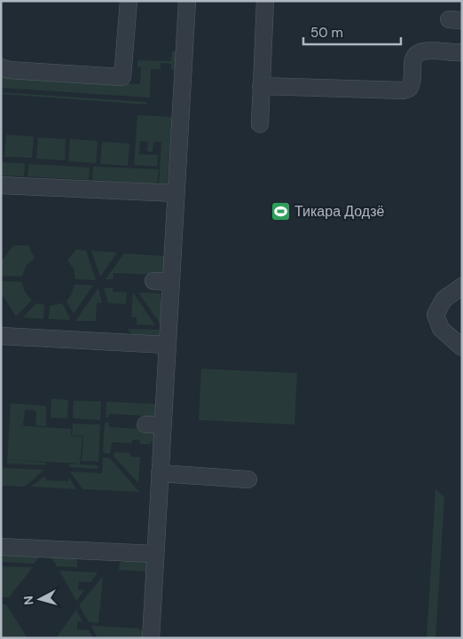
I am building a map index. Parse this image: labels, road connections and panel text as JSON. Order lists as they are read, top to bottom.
{
  "places": {
    "sports": ["Тикара Додзё"]
  },
  "scale_bar": "50 m",
  "north": "left"
}
